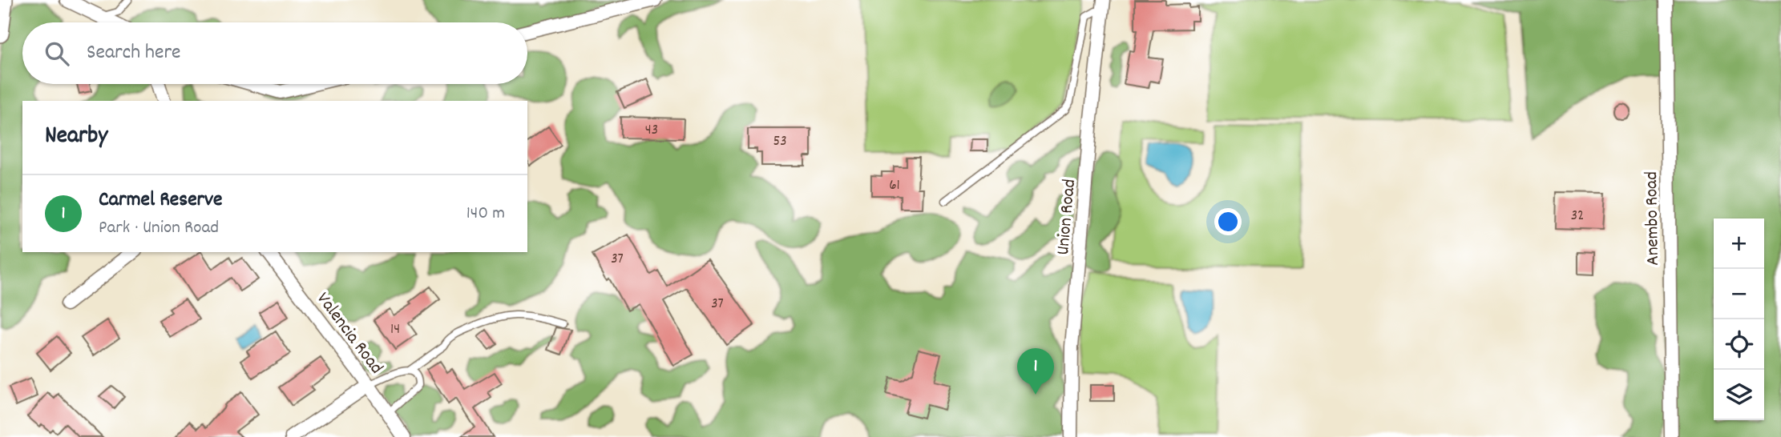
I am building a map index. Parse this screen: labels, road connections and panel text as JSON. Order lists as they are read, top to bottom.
{
  "streets": {
    "street": ["Union Road", "Anembo Road", "Valencia Road"]
  },
  "house_numbers": [
    "43",
    "53",
    "61",
    "32",
    "37",
    "37",
    "14"
  ],
  "page": {
    "search": "Search here",
    "heading": "Nearby",
    "list": [
      {
        "mark": "1",
        "name": "Carmel Reserve",
        "note": "Park · Union Road",
        "value": "140 m"
      }
    ],
    "map_buttons": ["+", "−"],
    "pins": "1"
  }
}
